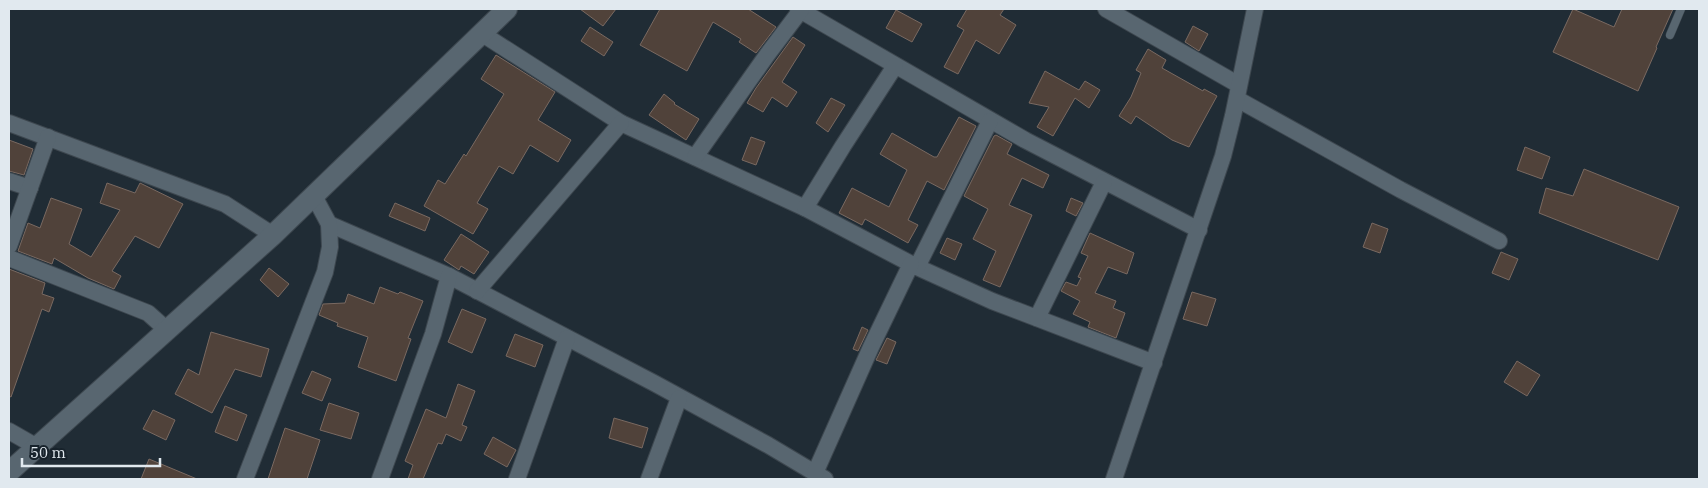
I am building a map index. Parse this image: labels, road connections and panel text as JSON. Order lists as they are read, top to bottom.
{
  "scale_bar": "50 m"
}
